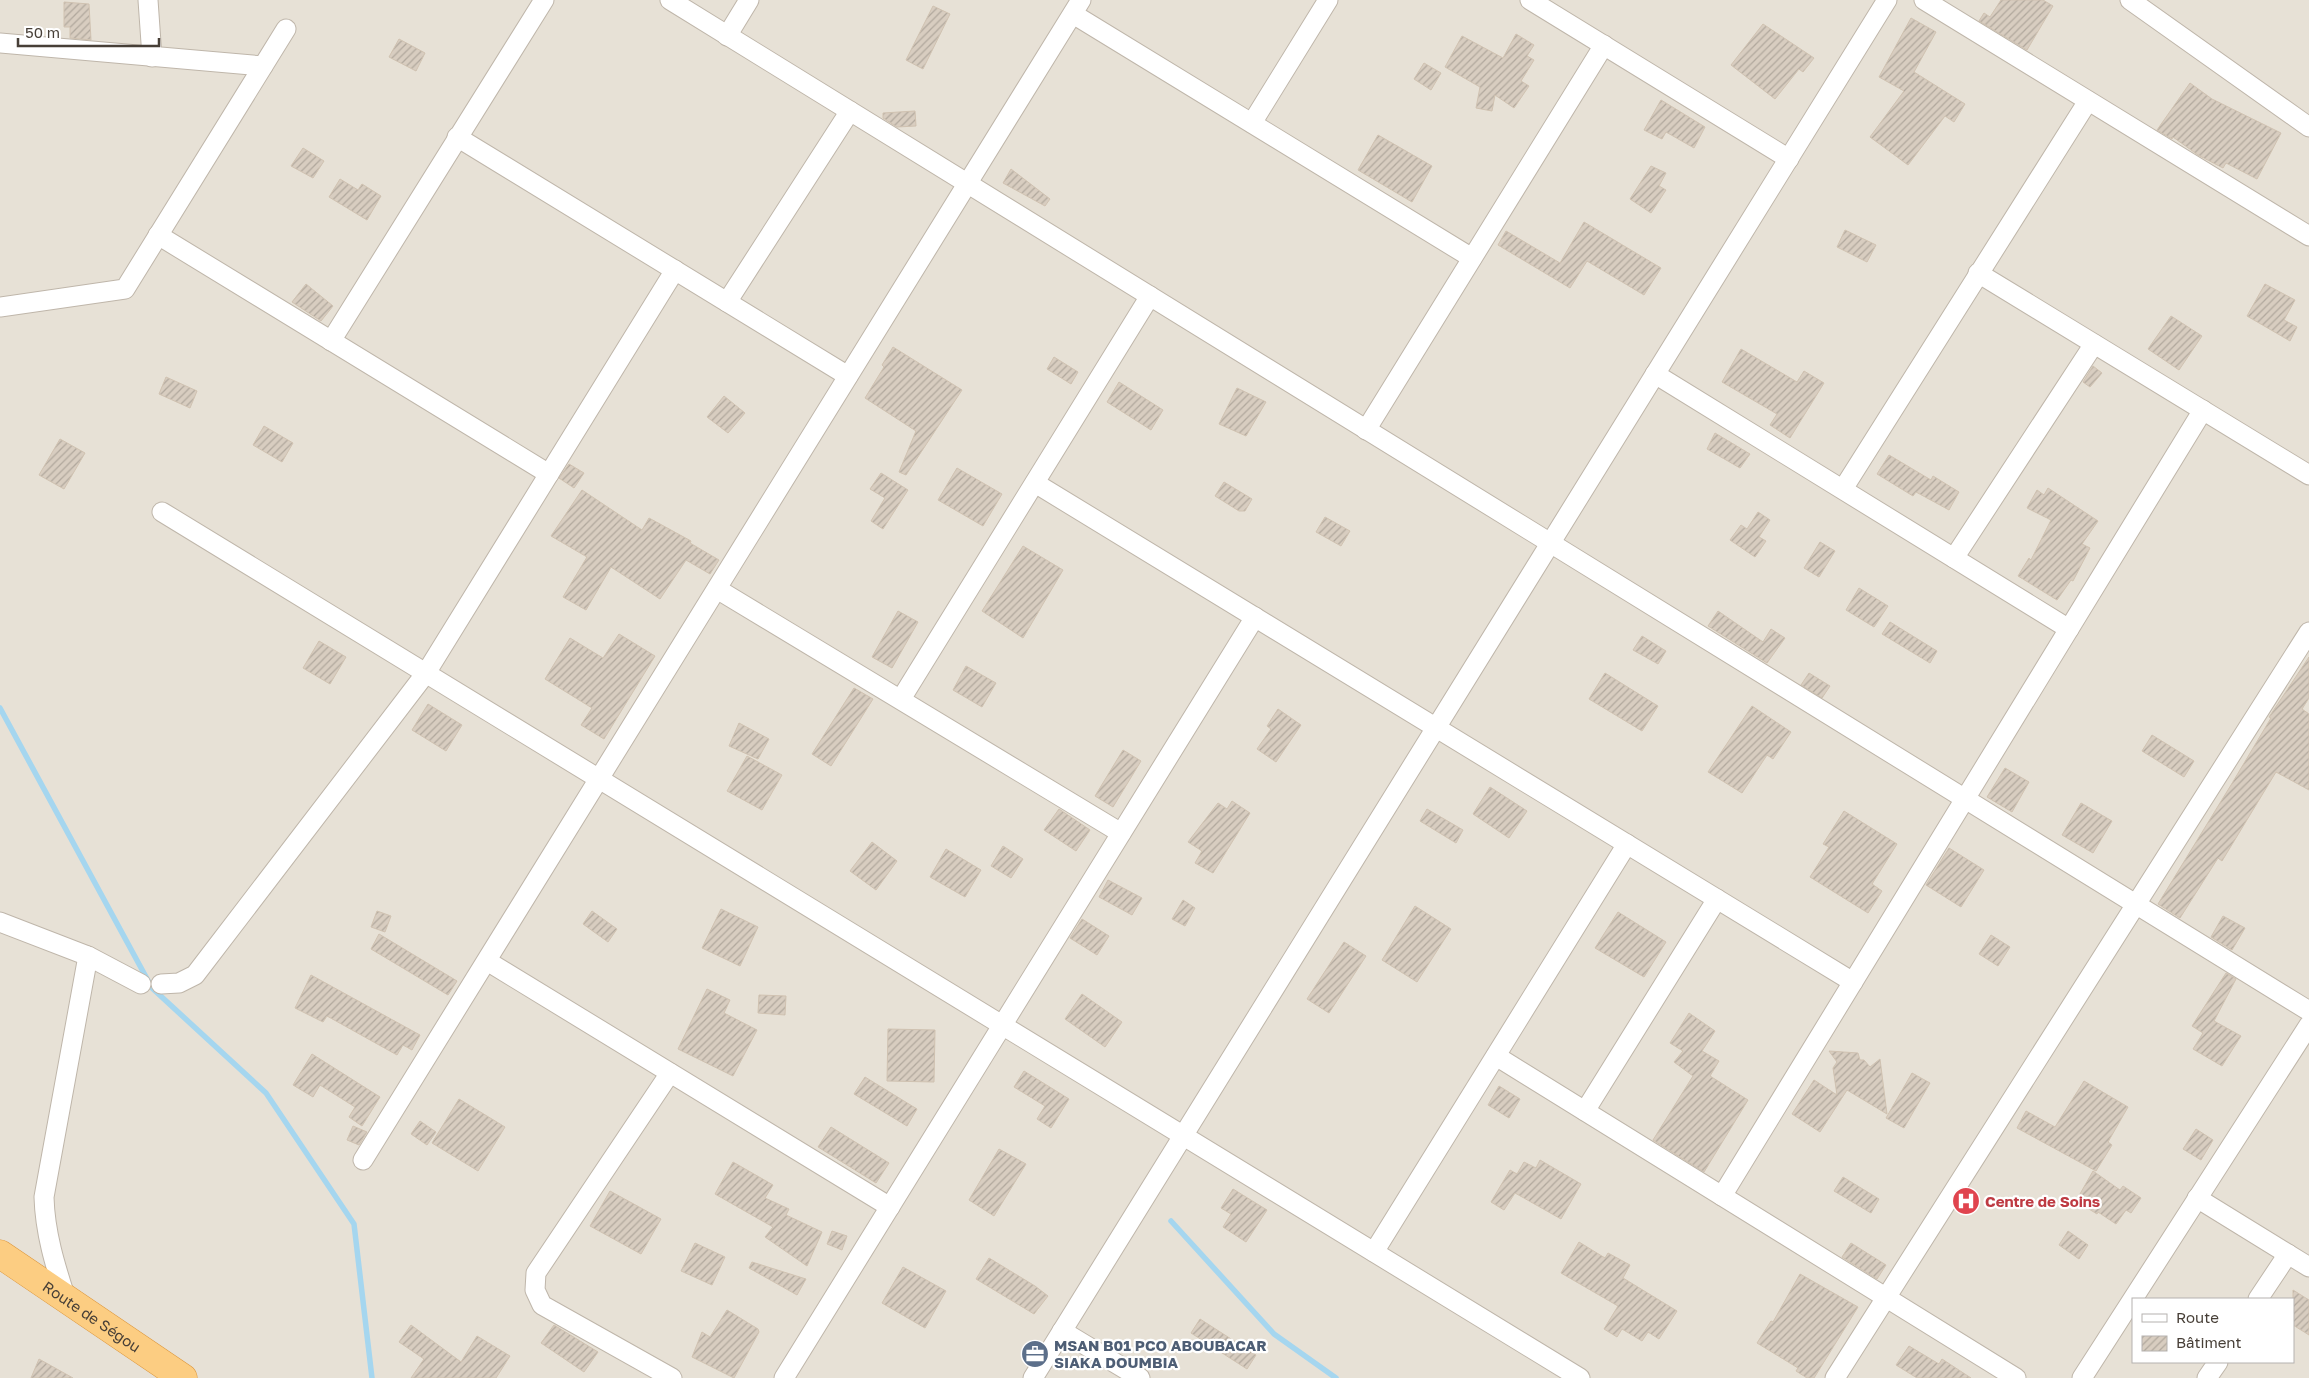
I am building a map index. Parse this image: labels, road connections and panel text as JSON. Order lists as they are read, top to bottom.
{
  "streets": {
    "highway": ["Route de Ségou"]
  },
  "places": {
    "hospital": ["Centre de Soins"],
    "office": ["MSAN B01 PCO ABOUBACAR SIAKA DOUMBIA"]
  },
  "legend": ["Route", "Bâtiment"],
  "scale_bar": "50 m"
}
